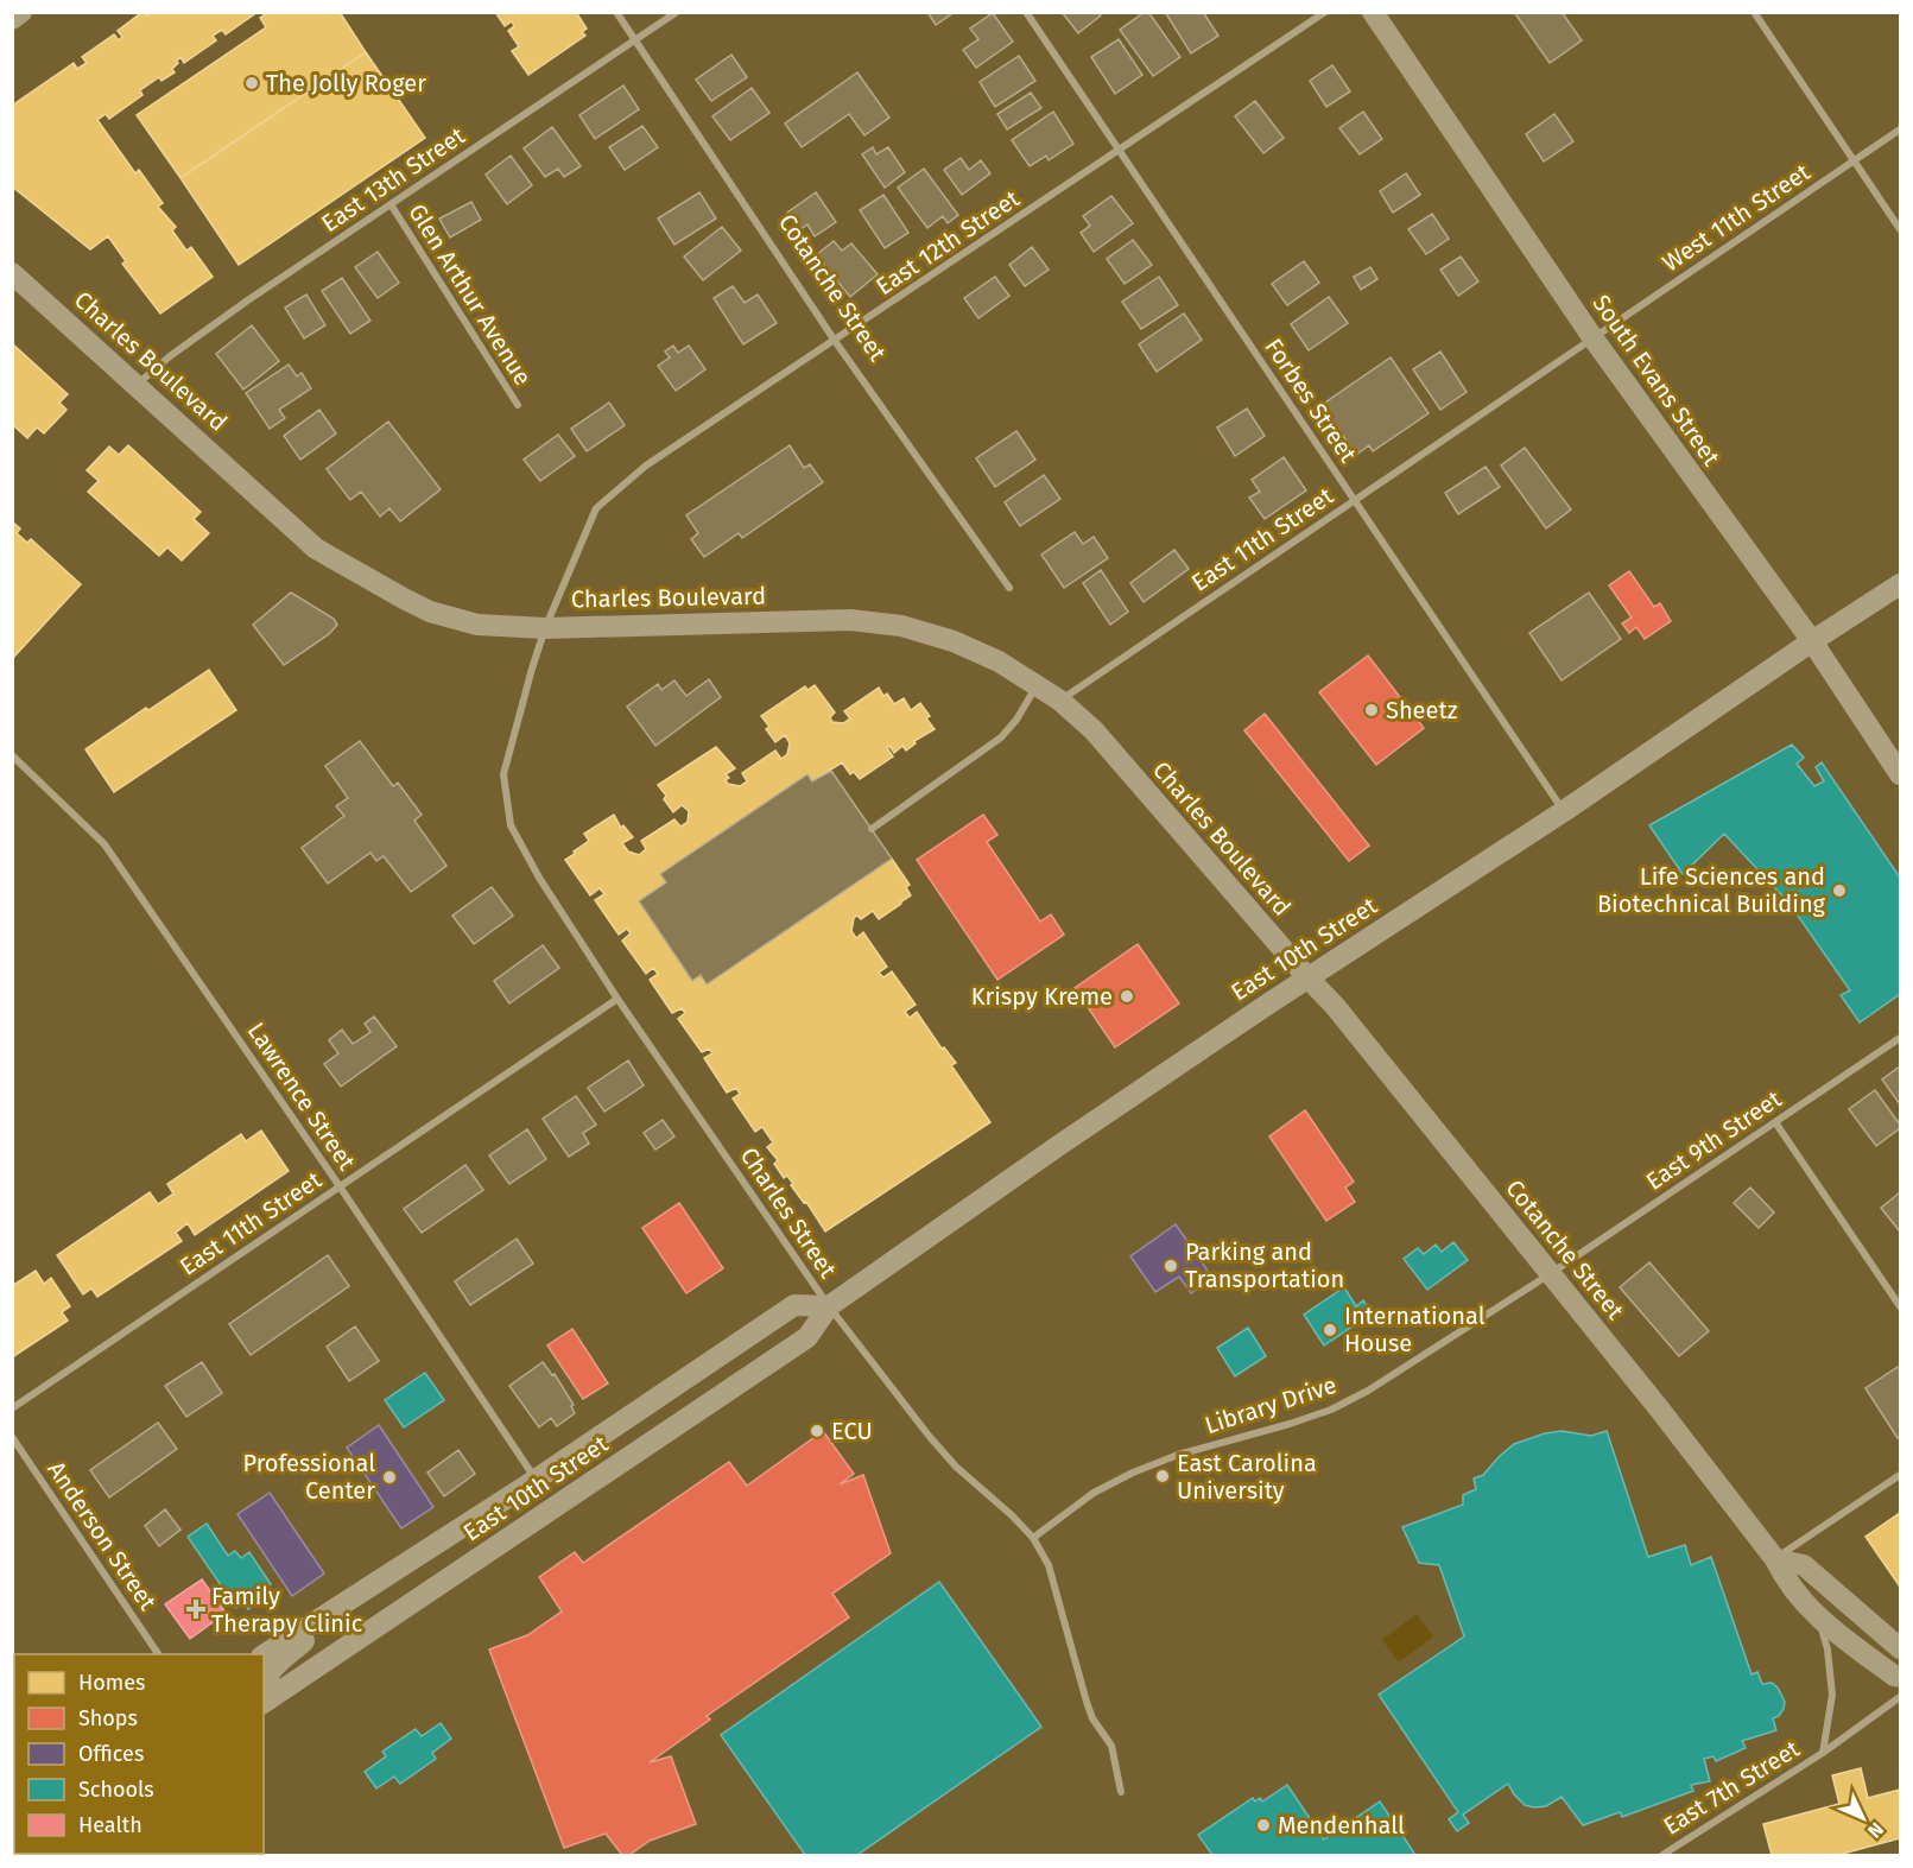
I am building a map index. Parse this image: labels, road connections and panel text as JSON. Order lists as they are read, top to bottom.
{
  "streets": {
    "main road": [
      "Cotanche Street",
      "Charles Boulevard",
      "South Evans Street",
      "East 10th Street"
    ],
    "street": [
      "East 13th Street",
      "West 11th Street",
      "East 12th Street",
      "Glen Arthur Avenue",
      "Forbes Street",
      "East 11th Street",
      "Lawrence Street",
      "East 9th Street",
      "Charles Street",
      "Library Drive",
      "Anderson Street",
      "East 7th Street"
    ]
  },
  "crossings": [
    ["East 13th Street", "Cotanche Street"],
    ["East 13th Street", "Glen Arthur Avenue"],
    ["East 13th Street", "Charles Boulevard"],
    ["West 11th Street", "South Evans Street"],
    ["West 11th Street", "East 11th Street"],
    ["East 12th Street", "Cotanche Street"],
    ["East 12th Street", "Charles Boulevard"],
    ["East 12th Street", "Forbes Street"],
    ["East 12th Street", "Charles Street"],
    ["Cotanche Street", "Charles Boulevard"],
    ["Cotanche Street", "East 10th Street"],
    ["Cotanche Street", "East 9th Street"],
    ["Cotanche Street", "Library Drive"],
    ["Cotanche Street", "East 7th Street"],
    ["Charles Boulevard", "East 11th Street"],
    ["Charles Boulevard", "East 10th Street"],
    ["Charles Boulevard", "Charles Street"],
    ["South Evans Street", "East 11th Street"],
    ["South Evans Street", "East 10th Street"],
    ["Forbes Street", "East 11th Street"],
    ["Forbes Street", "East 10th Street"],
    ["East 11th Street", "Lawrence Street"],
    ["East 11th Street", "Charles Street"],
    ["East 10th Street", "Lawrence Street"],
    ["East 10th Street", "Charles Street"],
    ["East 9th Street", "Library Drive"],
    ["Charles Street", "Library Drive"]
  ],
  "places": {
    "other": [
      "The Jolly Roger",
      "Sheetz",
      "Life Sciences and Biotechnical Building",
      "Krispy Kreme",
      "Parking and Transportation",
      "International House",
      "ECU",
      "East Carolina University",
      "Professional Center",
      "Mendenhall"
    ],
    "health": ["Family Therapy Clinic"]
  },
  "legend": [
    "Homes",
    "Shops",
    "Offices",
    "Schools",
    "Health"
  ],
  "north": "bottom right"
}
